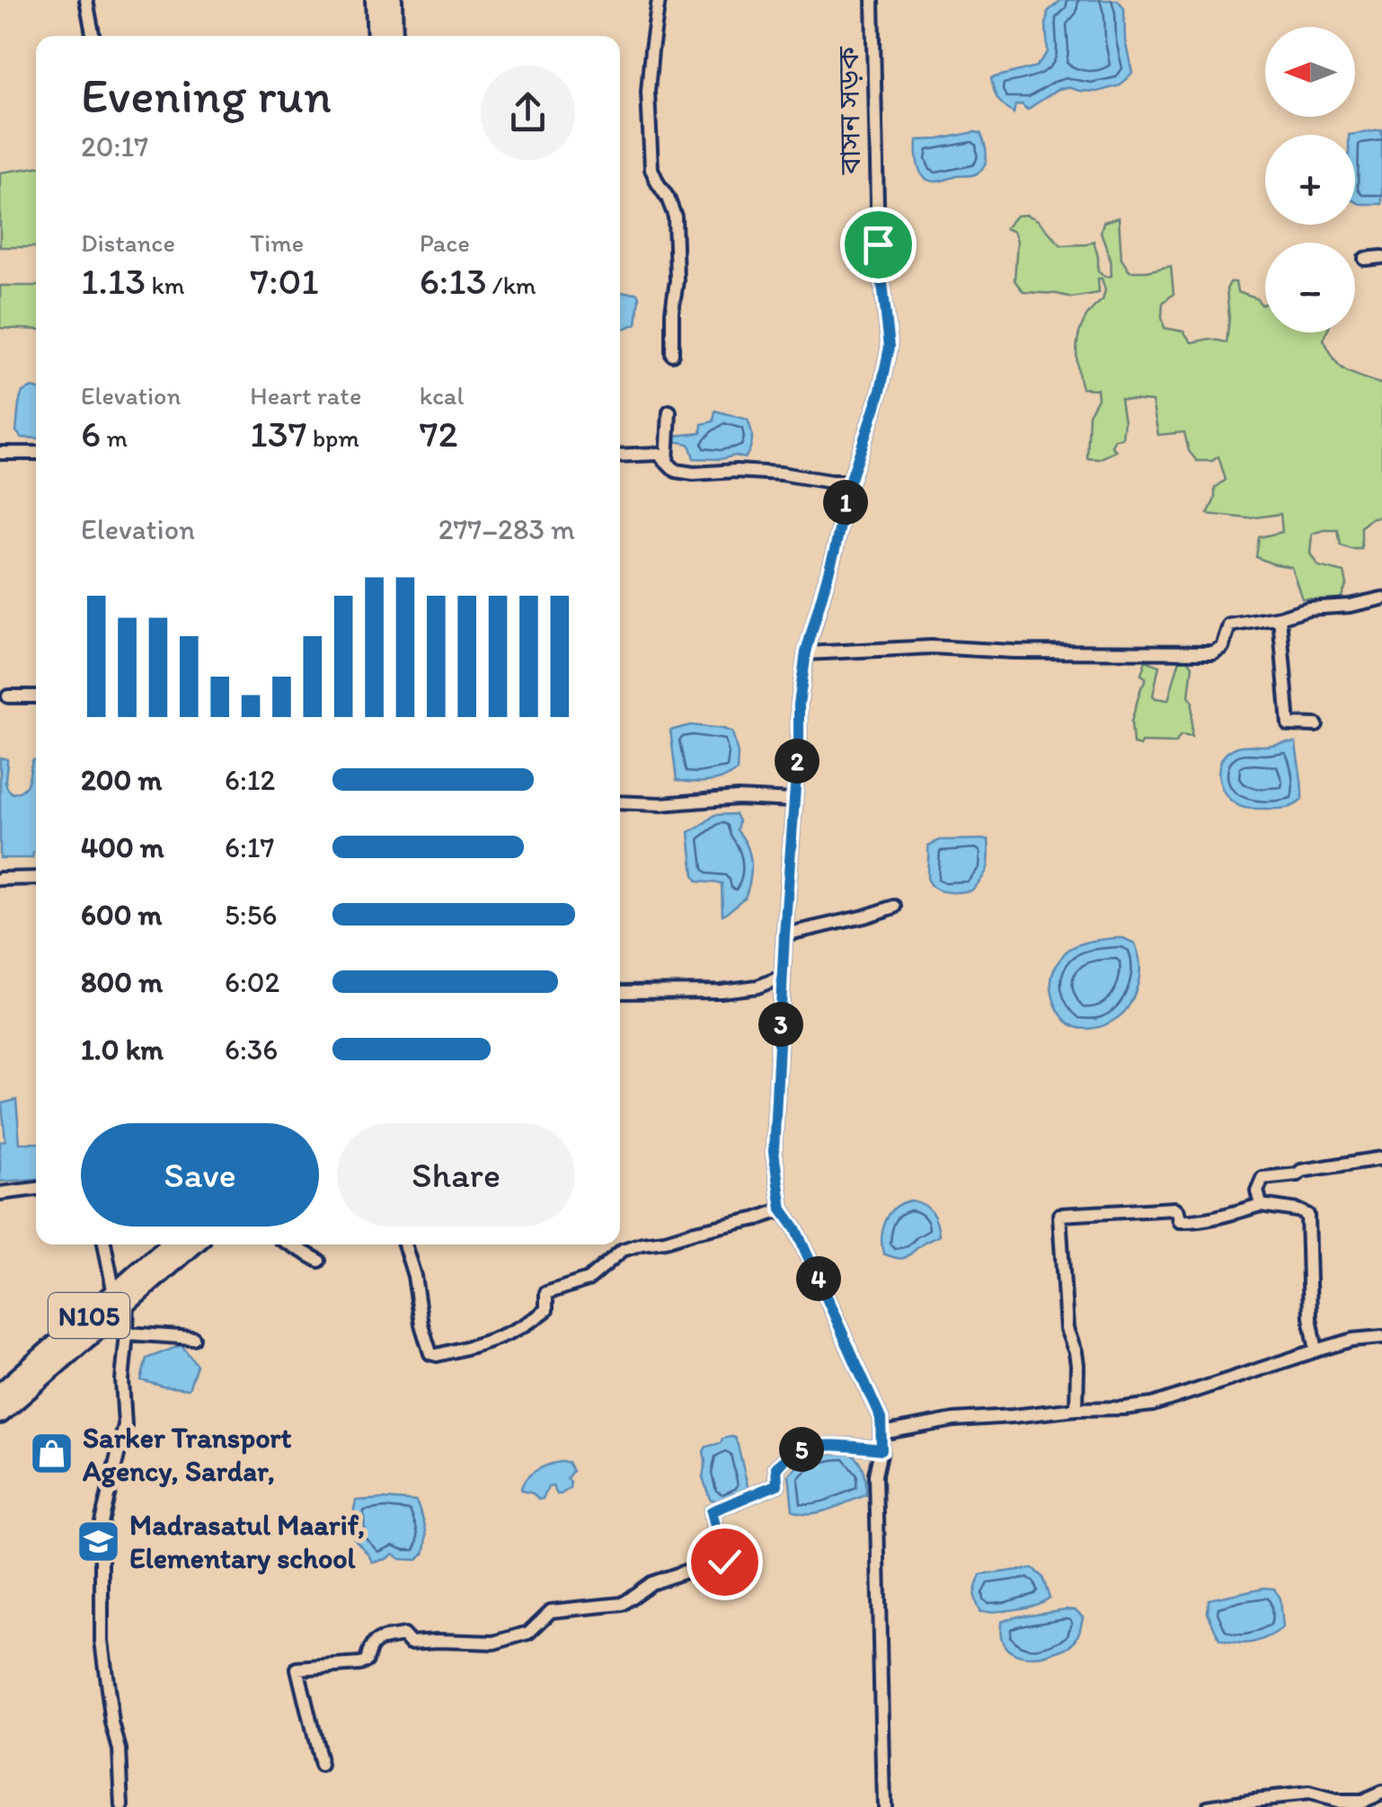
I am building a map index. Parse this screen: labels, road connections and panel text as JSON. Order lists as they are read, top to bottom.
{
  "streets": {
    "highway": ["N105"],
    "street": ["বাসন সড়ক"]
  },
  "places": {
    "shop": ["Sarker Transport Agency, Sardar,"],
    "school or university": ["Madrasatul Maarif, Elementary school"]
  },
  "north": "left",
  "page": {
    "map_buttons": ["+", "−"],
    "heading": ["Evening run", "20:17"],
    "stats": [
      ["Distance", "1.13 km"],
      ["Time", "7:01"],
      ["Pace", "6:13 /km"],
      ["Elevation", "6 m"],
      ["Heart rate", "137 bpm"],
      ["kcal", "72"]
    ],
    "pins": [
      "1",
      "2",
      "3",
      "4",
      "5"
    ],
    "chart": ["Elevation", "277–283 m"],
    "list": [
      {
        "name": "200 m",
        "note": "6:12"
      },
      {
        "name": "400 m",
        "note": "6:17"
      },
      {
        "name": "600 m",
        "note": "5:56"
      },
      {
        "name": "800 m",
        "note": "6:02"
      },
      {
        "name": "1.0 km",
        "note": "6:36"
      }
    ],
    "buttons": ["Save", "Share"]
  }
}
